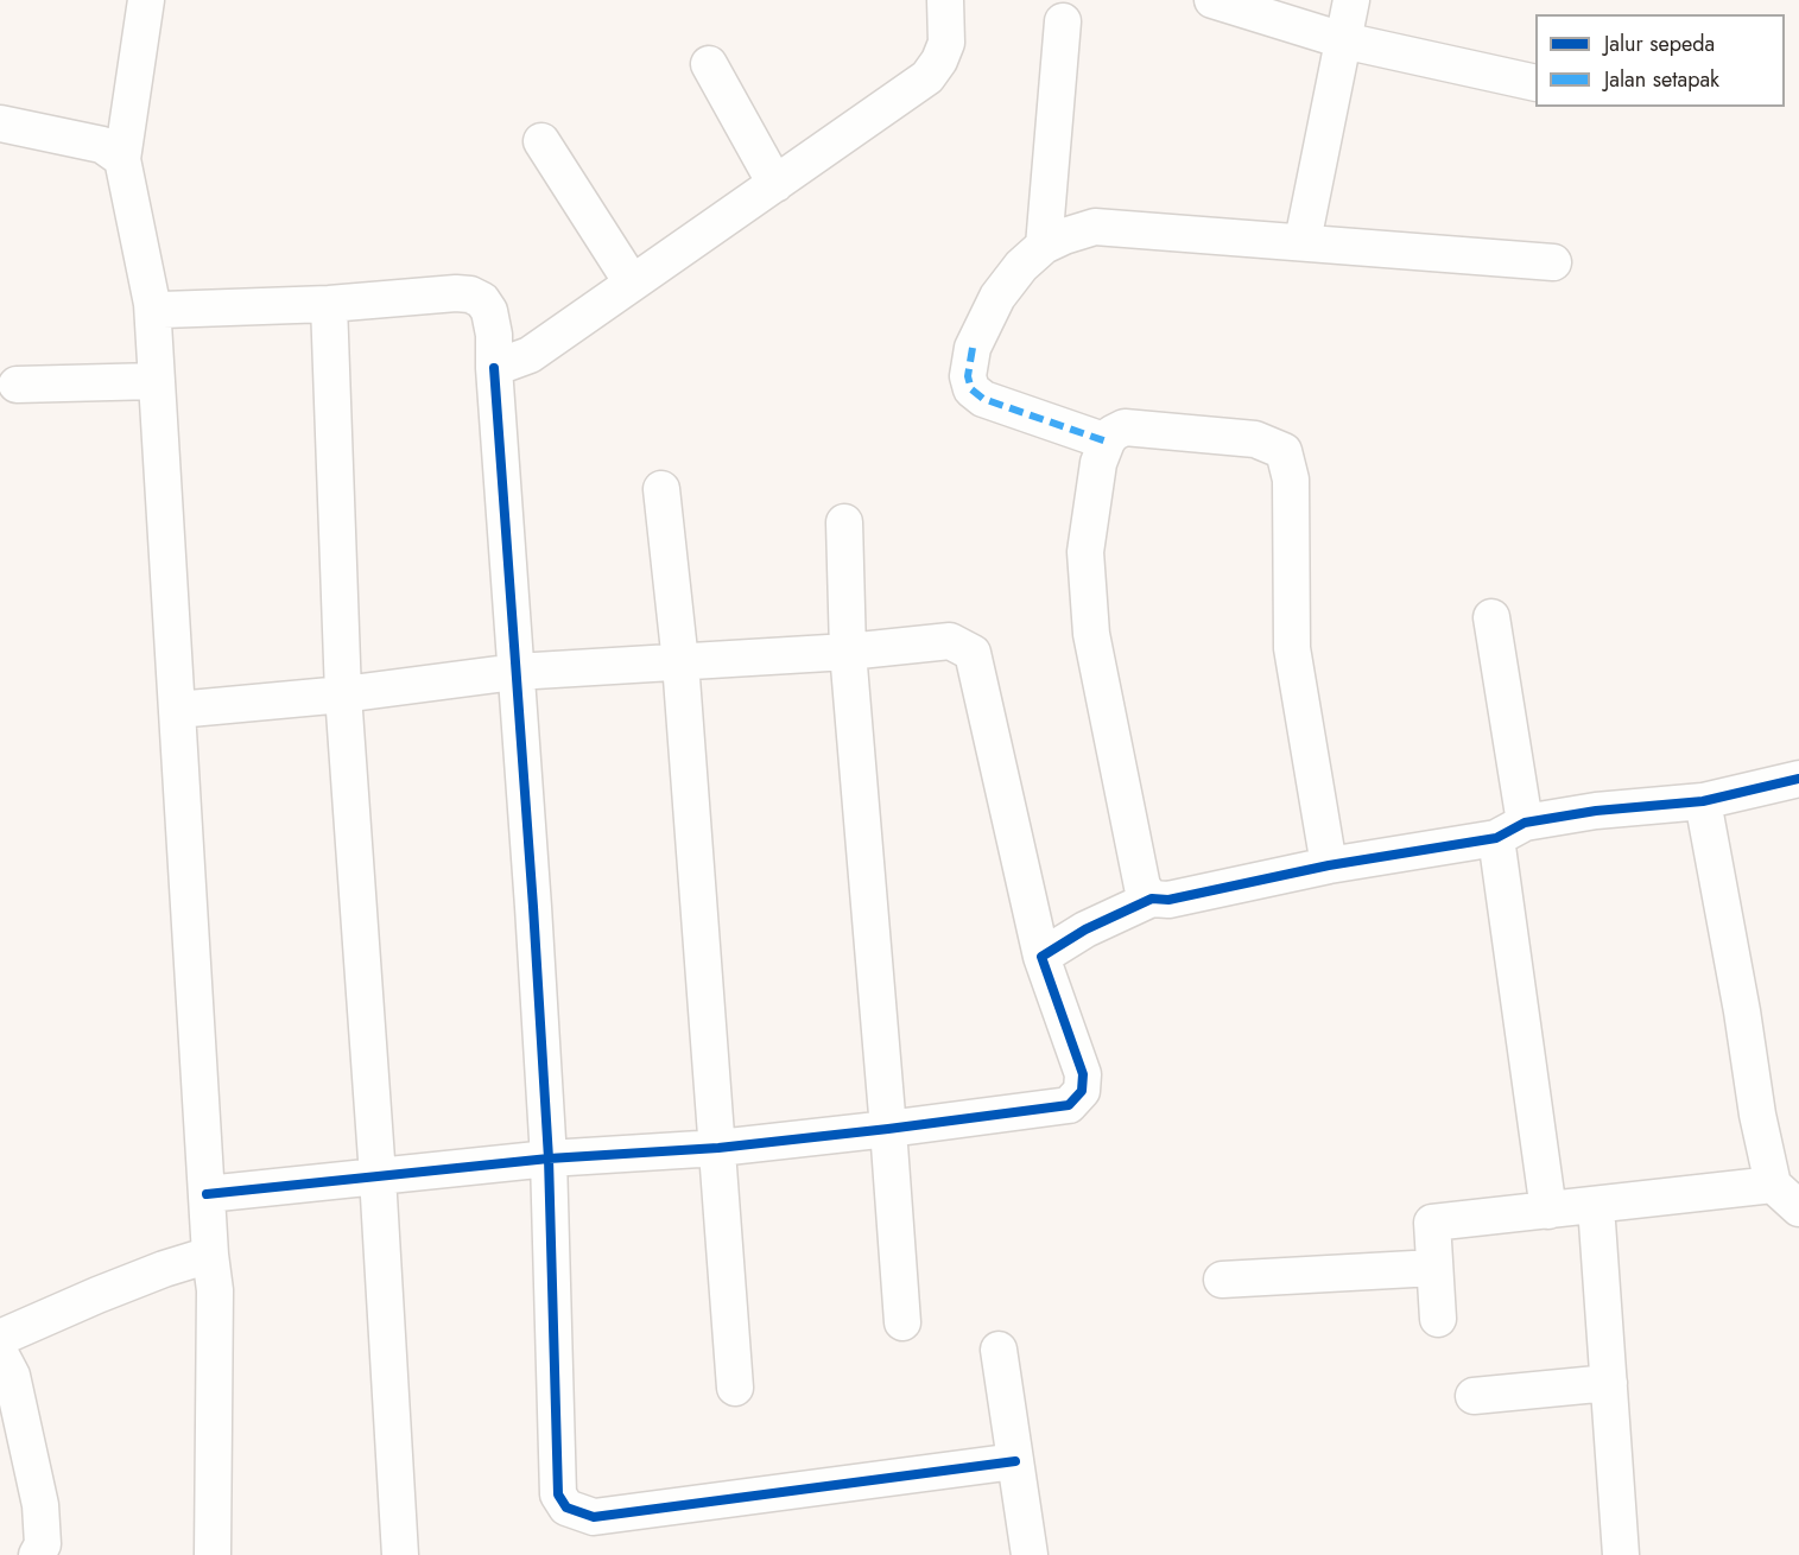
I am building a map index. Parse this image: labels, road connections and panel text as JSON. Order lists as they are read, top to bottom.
{
  "legend": ["Jalur sepeda", "Jalan setapak"]
}
